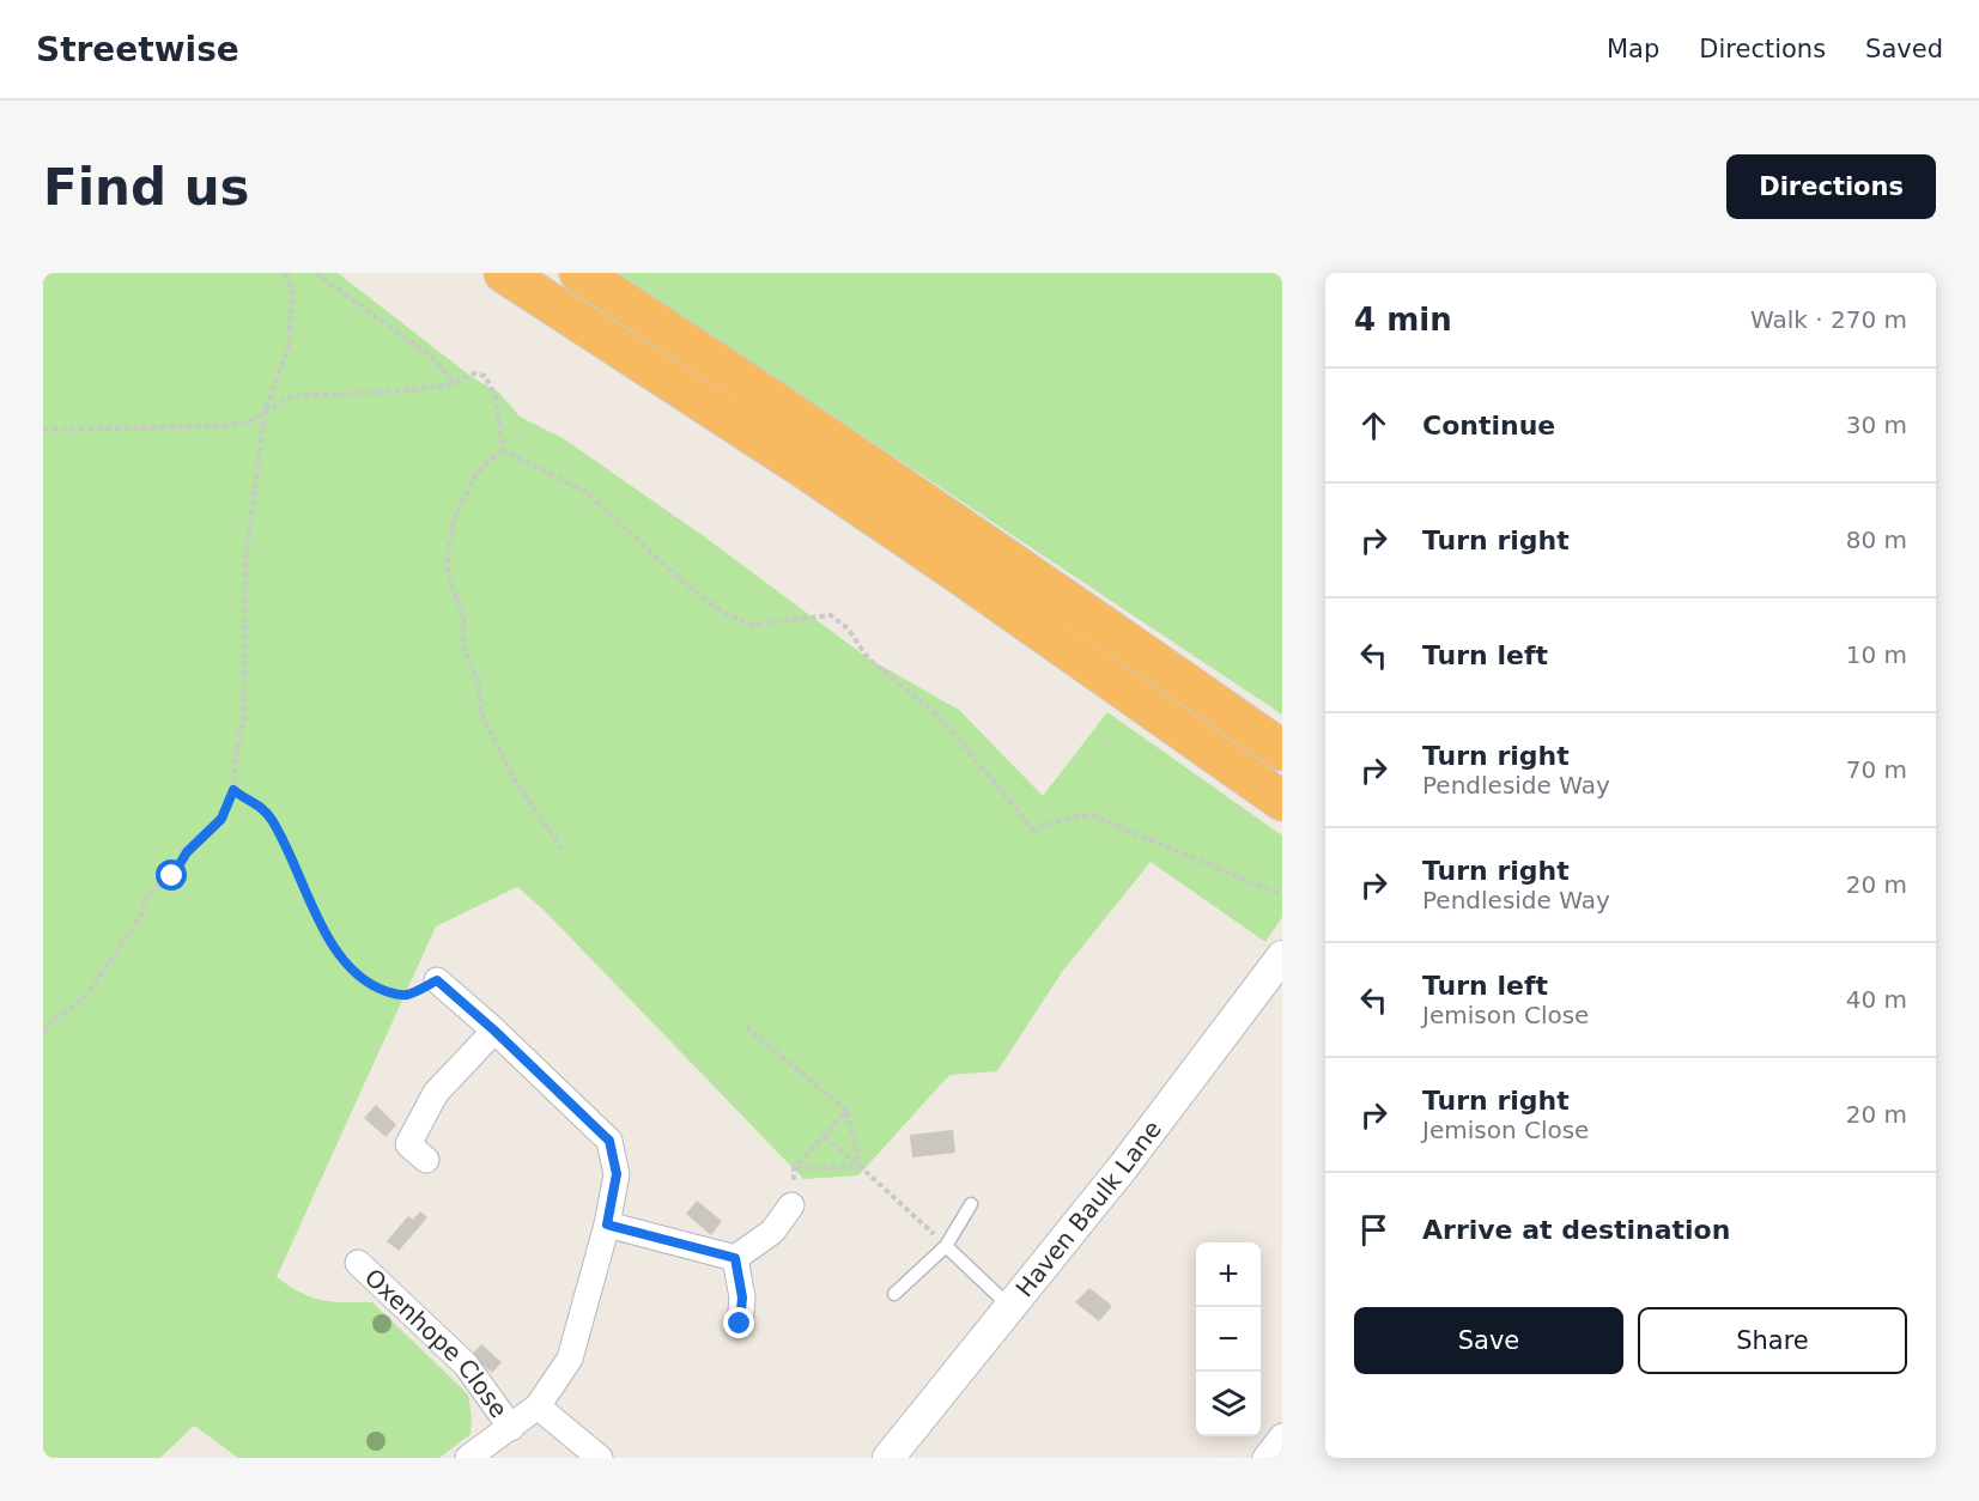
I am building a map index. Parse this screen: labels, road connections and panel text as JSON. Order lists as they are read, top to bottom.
{
  "streets": {
    "street": ["Haven Baulk Lane", "Oxenhope Close"]
  },
  "page": {
    "header": "Streetwise",
    "nav": ["Map", "Directions", "Saved"],
    "buttons": [
      "Directions",
      ["Save", "Share"]
    ],
    "title": "Find us",
    "heading": ["4 min", "Walk · 270 m"],
    "list": [
      ["Continue", "30 m"],
      ["Turn right", "80 m"],
      ["Turn left", "10 m"],
      ["Turn right", "Pendleside Way", "70 m"],
      ["Turn right", "Pendleside Way", "20 m"],
      ["Turn left", "Jemison Close", "40 m"],
      ["Turn right", "Jemison Close", "20 m"],
      "Arrive at destination"
    ],
    "map_buttons": ["+", "−"]
  }
}
